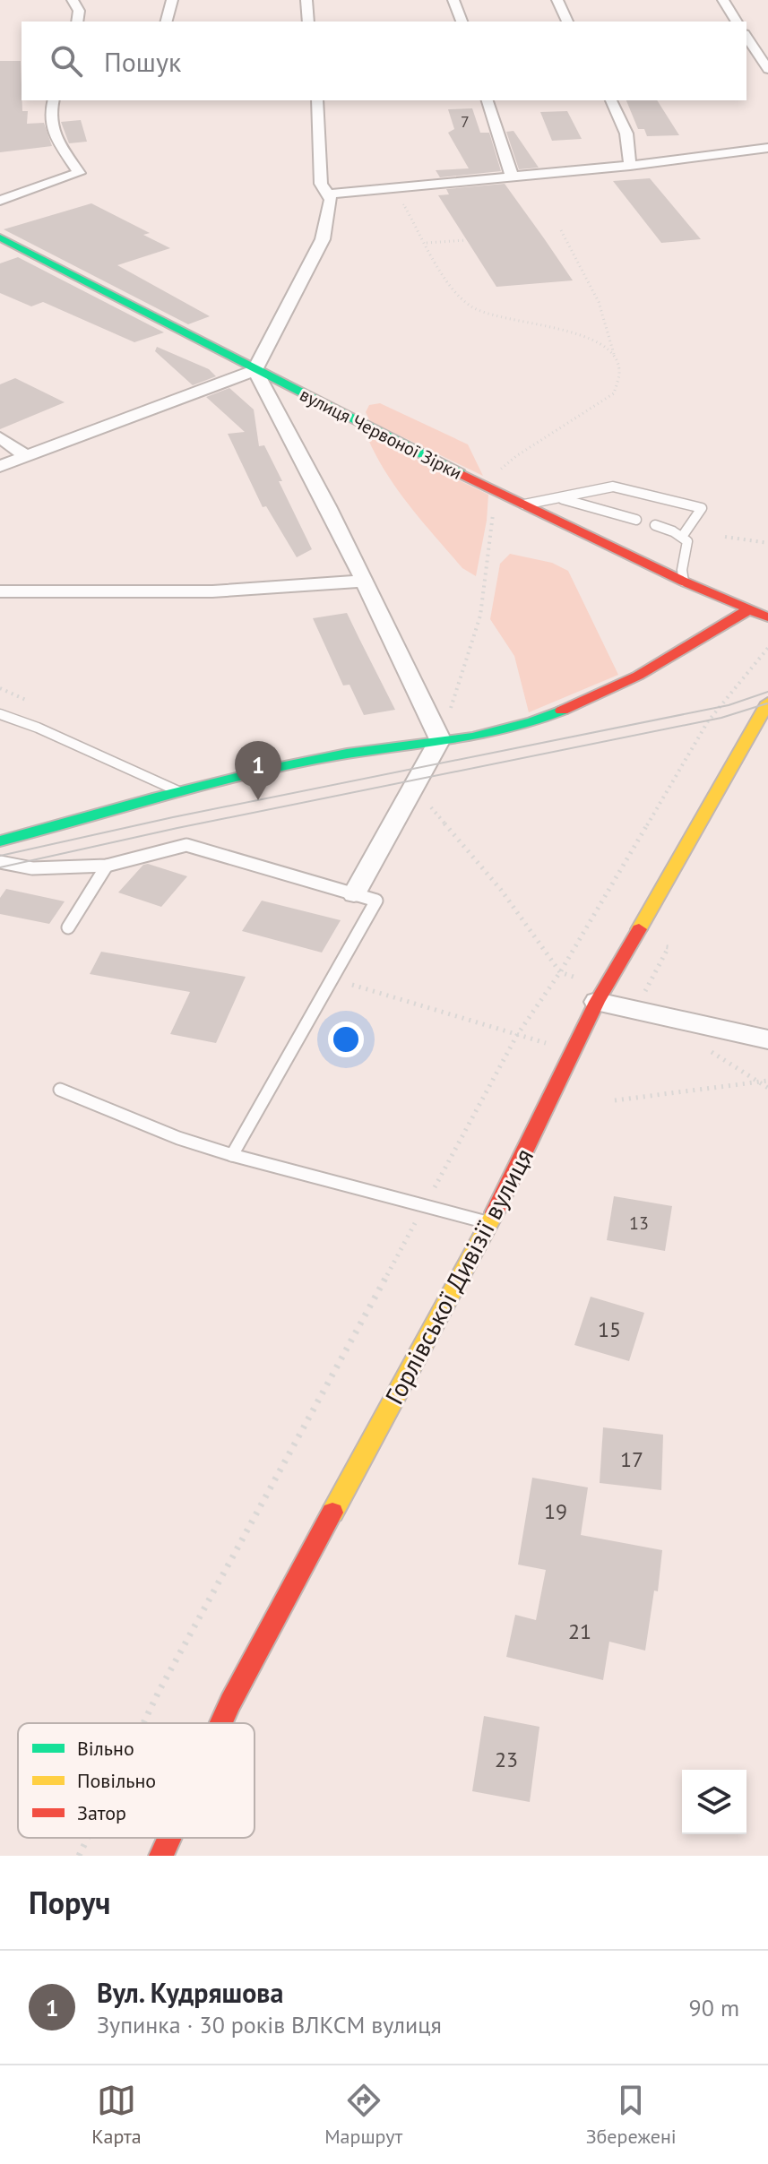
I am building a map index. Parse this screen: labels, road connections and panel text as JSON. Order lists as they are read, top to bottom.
{
  "streets": {
    "street": ["вулиця Червоної Зірки", "Горлівської Дивізії вулиця"]
  },
  "house_numbers": [
    "7",
    "13",
    "15",
    "17",
    "19",
    "21",
    "23"
  ],
  "legend": ["Вільно", "Повільно", "Затор"],
  "page": {
    "search": "Пошук",
    "pins": "1",
    "heading": "Поруч",
    "list": [
      {
        "mark": "1",
        "name": "Вул. Кудряшова",
        "note": "Зупинка · 30 років ВЛКСМ вулиця",
        "value": "90 m"
      }
    ],
    "nav": ["Карта", "Маршрут", "Збережені"]
  }
}
